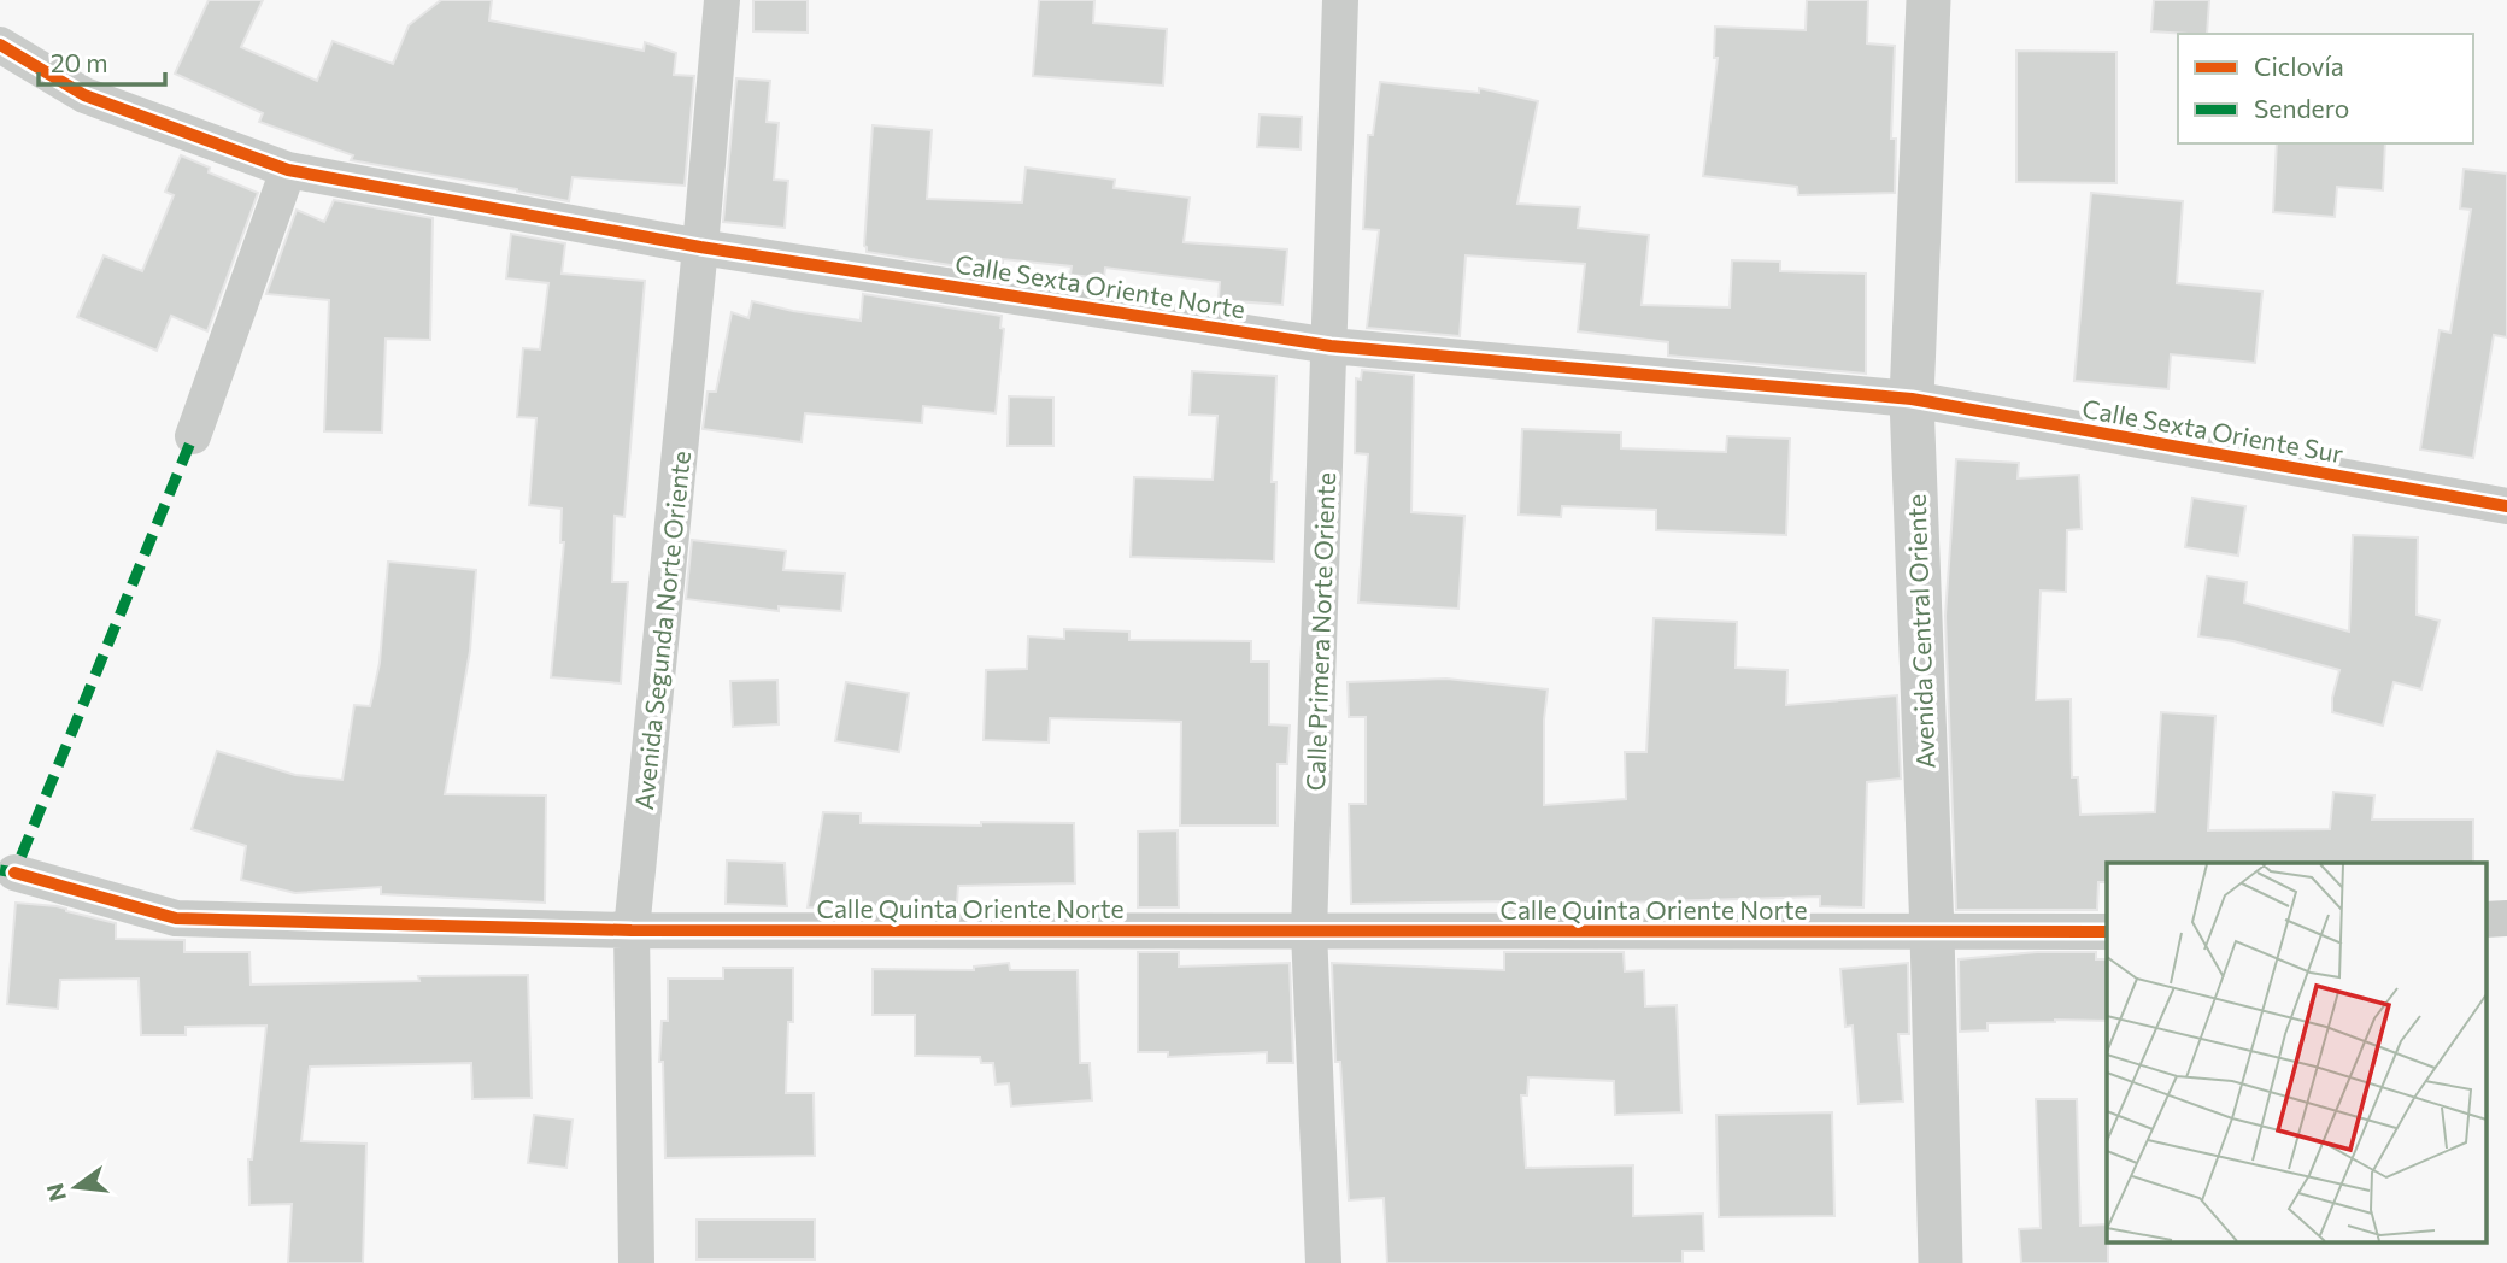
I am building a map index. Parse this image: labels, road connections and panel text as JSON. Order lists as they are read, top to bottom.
{
  "streets": {
    "street": [
      "Calle Sexta Oriente Norte",
      "Calle Sexta Oriente Sur",
      "Avenida Segunda Norte Oriente",
      "Calle Primera Norte Oriente",
      "Avenida Central Oriente",
      "Calle Quinta Oriente Norte"
    ]
  },
  "crossings": [
    ["Calle Sexta Oriente Norte", "Calle Sexta Oriente Sur"],
    ["Calle Sexta Oriente Norte", "Avenida Segunda Norte Oriente"],
    ["Calle Sexta Oriente Norte", "Calle Primera Norte Oriente"],
    ["Calle Sexta Oriente Norte", "Avenida Central Oriente"],
    ["Calle Sexta Oriente Sur", "Avenida Central Oriente"],
    ["Avenida Segunda Norte Oriente", "Calle Quinta Oriente Norte"],
    ["Calle Primera Norte Oriente", "Calle Quinta Oriente Norte"],
    ["Avenida Central Oriente", "Calle Quinta Oriente Norte"]
  ],
  "legend": ["Ciclovía", "Sendero"],
  "scale_bar": "20 m",
  "north": "left"
}
